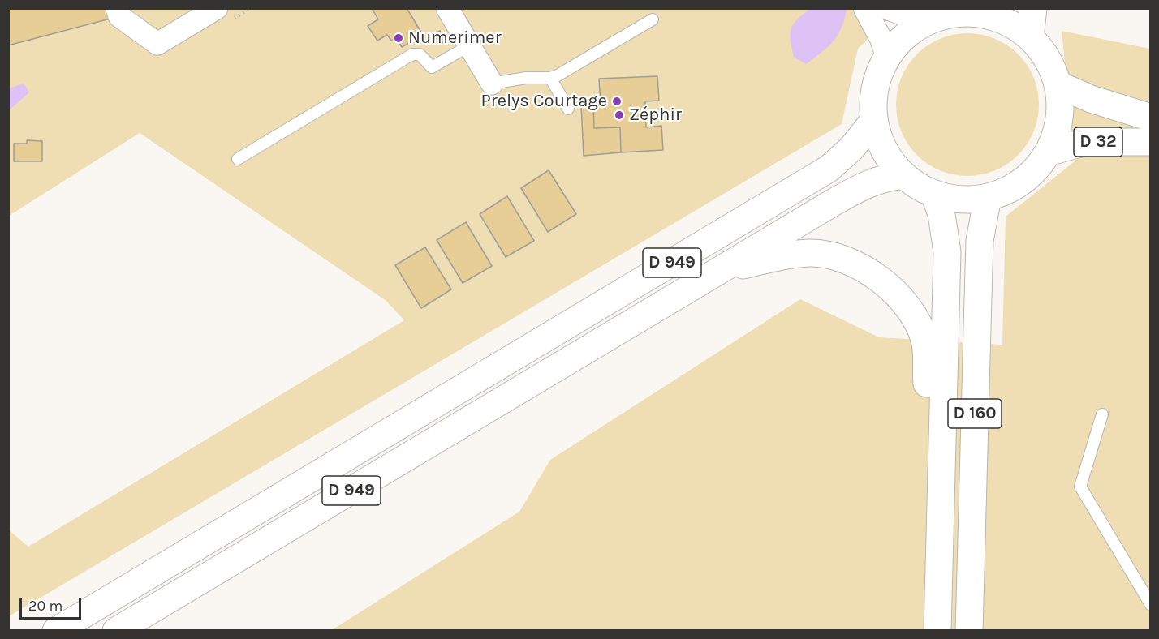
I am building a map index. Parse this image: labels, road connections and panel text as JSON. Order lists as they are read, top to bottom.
{
  "streets": {
    "main road": ["D 32", "D 949", "D 160"]
  },
  "places": ["Numerimer", "Prelys Courtage", "Zéphir"],
  "scale_bar": "20 m"
}
